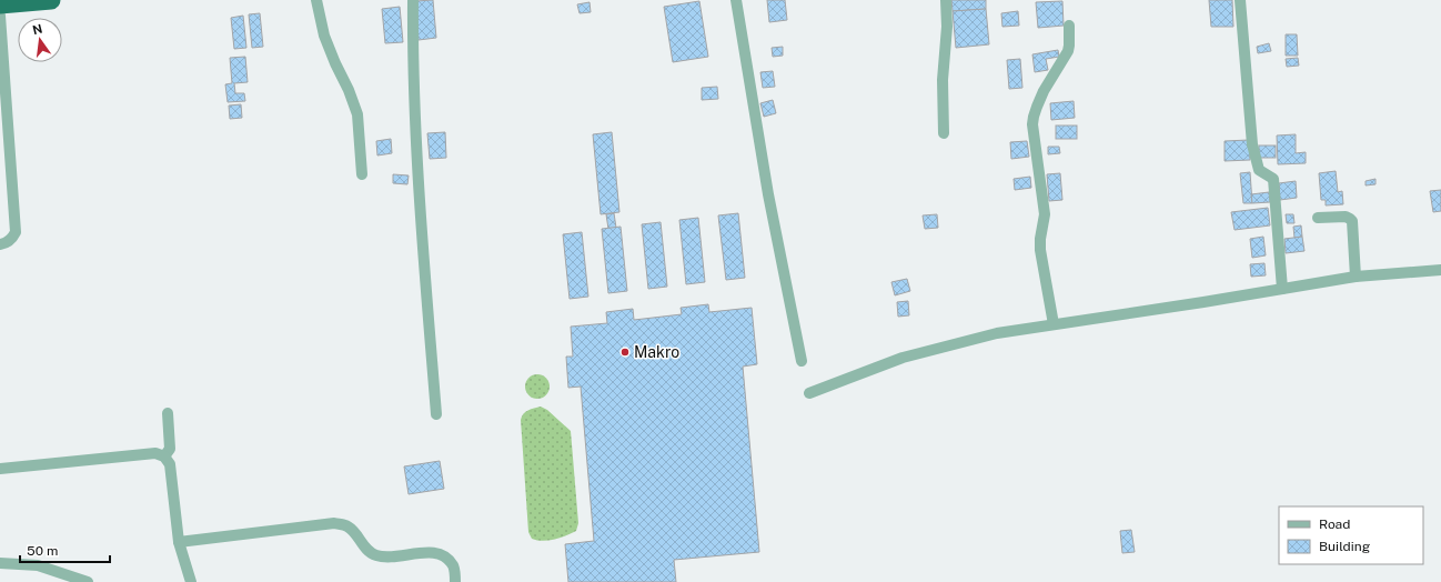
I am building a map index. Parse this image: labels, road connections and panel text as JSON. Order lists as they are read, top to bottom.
{
  "places": ["Makro"],
  "legend": ["Road", "Building"],
  "scale_bar": "50 m",
  "north": "top"
}
